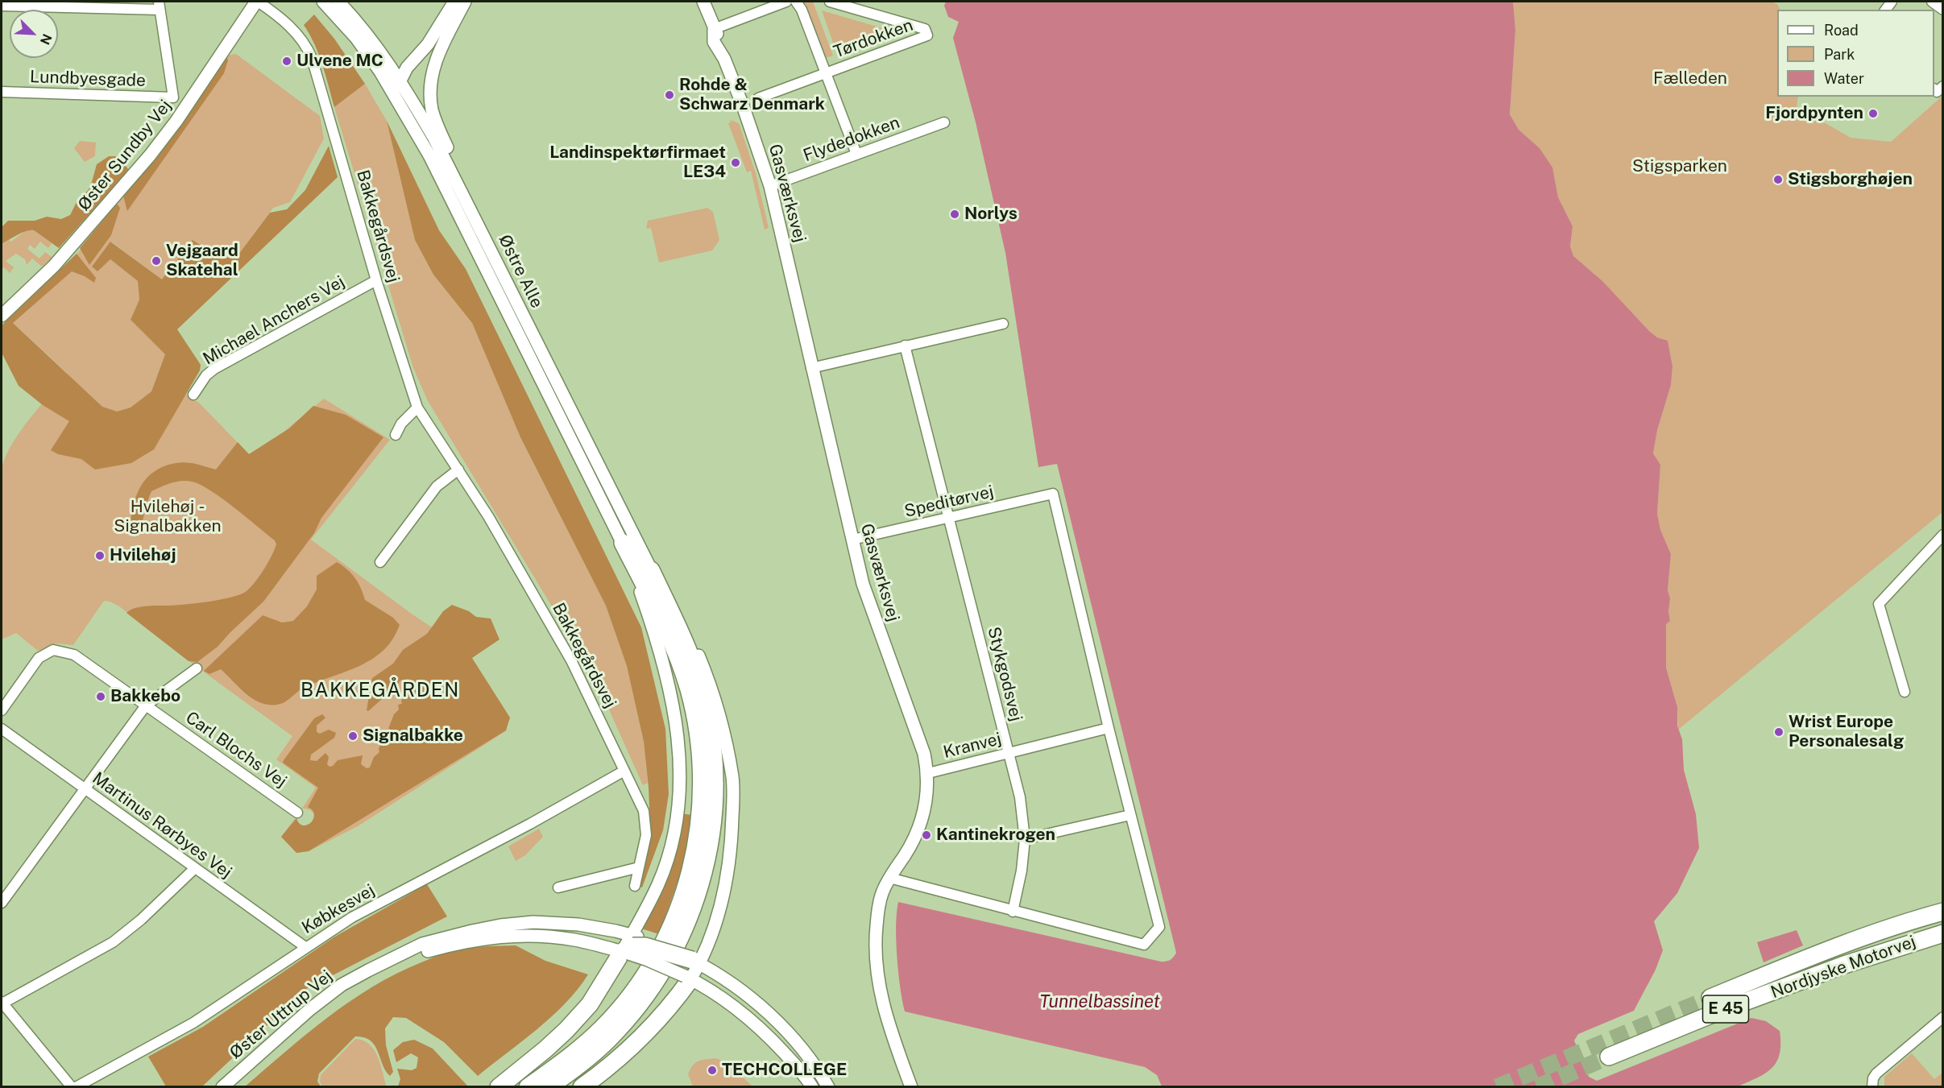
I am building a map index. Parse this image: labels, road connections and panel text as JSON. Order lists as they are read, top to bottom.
{
  "streets": {
    "highway": ["Nordjyske Motorvej", "E 45"],
    "street": [
      "Tørdokken",
      "Lundbyesgade",
      "Flydedokken",
      "Øster Sundby Vej",
      "Gasværksvej",
      "Bakkegårdsvej",
      "Østre Alle",
      "Michael Anchers Vej",
      "Speditørvej",
      "Stykgodsvej",
      "Kranvej",
      "Carl Blochs Vej",
      "Martinus Rørbyes Vej",
      "Købkesvej",
      "Øster Uttrup Vej"
    ]
  },
  "crossings": [
    ["Flydedokken", "Gasværksvej"],
    ["Øster Sundby Vej", "Bakkegårdsvej"],
    ["Gasværksvej", "Speditørvej"],
    ["Gasværksvej", "Kranvej"],
    ["Bakkegårdsvej", "Michael Anchers Vej"],
    ["Bakkegårdsvej", "Købkesvej"],
    ["Østre Alle", "Øster Uttrup Vej"],
    ["Speditørvej", "Stykgodsvej"],
    ["Speditørvej", "Kranvej"],
    ["Stykgodsvej", "Kranvej"],
    ["Martinus Rørbyes Vej", "Købkesvej"]
  ],
  "districts": ["BAKKEGÅRDEN"],
  "water": ["Tunnelbassinet"],
  "parks": ["Fælleden", "Stigsparken", "Hvilehøj - Signalbakken"],
  "places": [
    "Ulvene MC",
    "Rohde & Schwarz Denmark",
    "Fjordpynten",
    "Landinspektørfirmaet LE34",
    "Stigsborghøjen",
    "Norlys",
    "Vejgaard Skatehal",
    "Hvilehøj",
    "Bakkebo",
    "Wrist Europe Personalesalg",
    "Signalbakke",
    "Kantinekrogen",
    "TECHCOLLEGE"
  ],
  "legend": ["Road", "Park", "Water"],
  "north": "bottom right"
}
